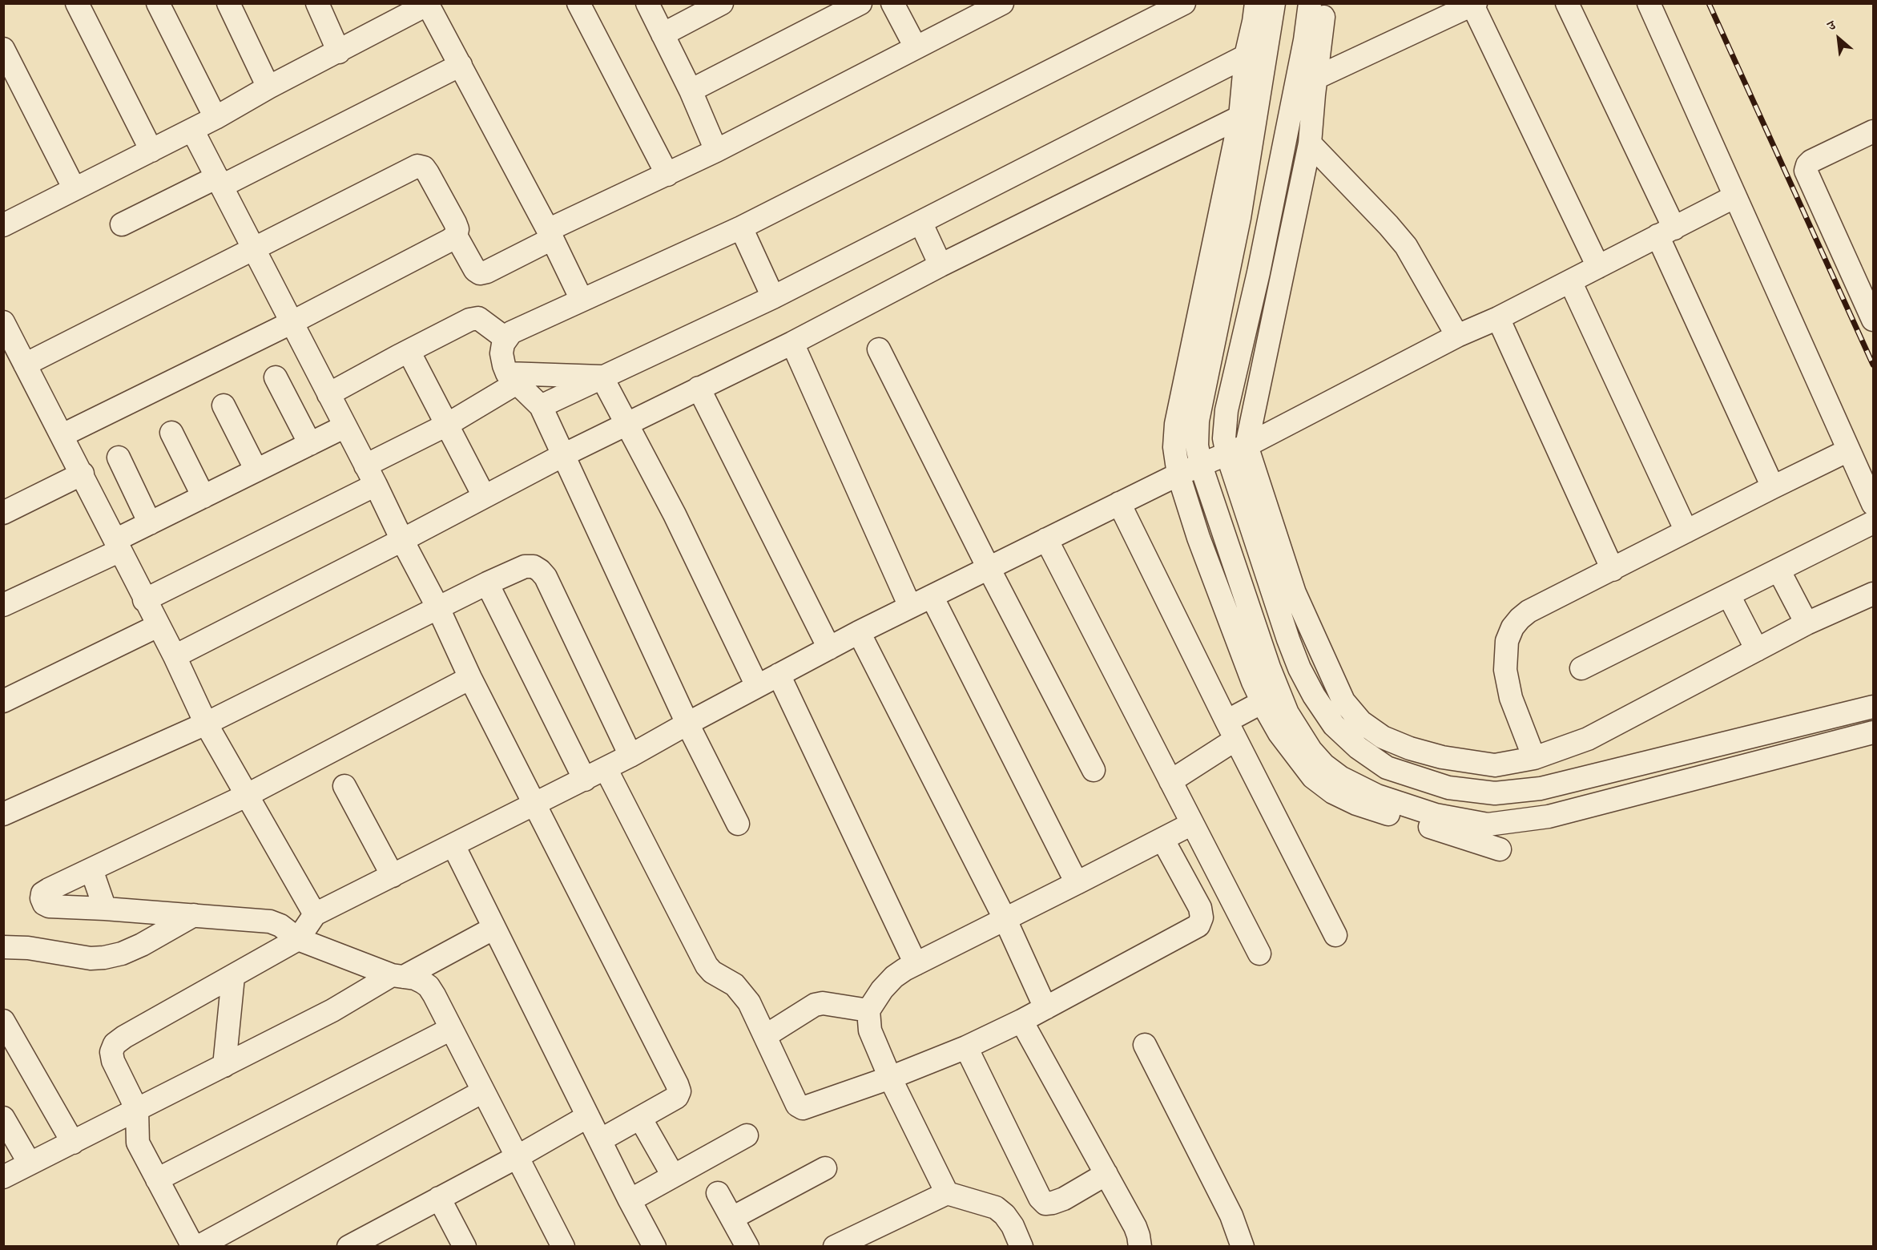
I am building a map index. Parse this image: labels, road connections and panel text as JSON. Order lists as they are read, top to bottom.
{
  "north": "top left"
}
